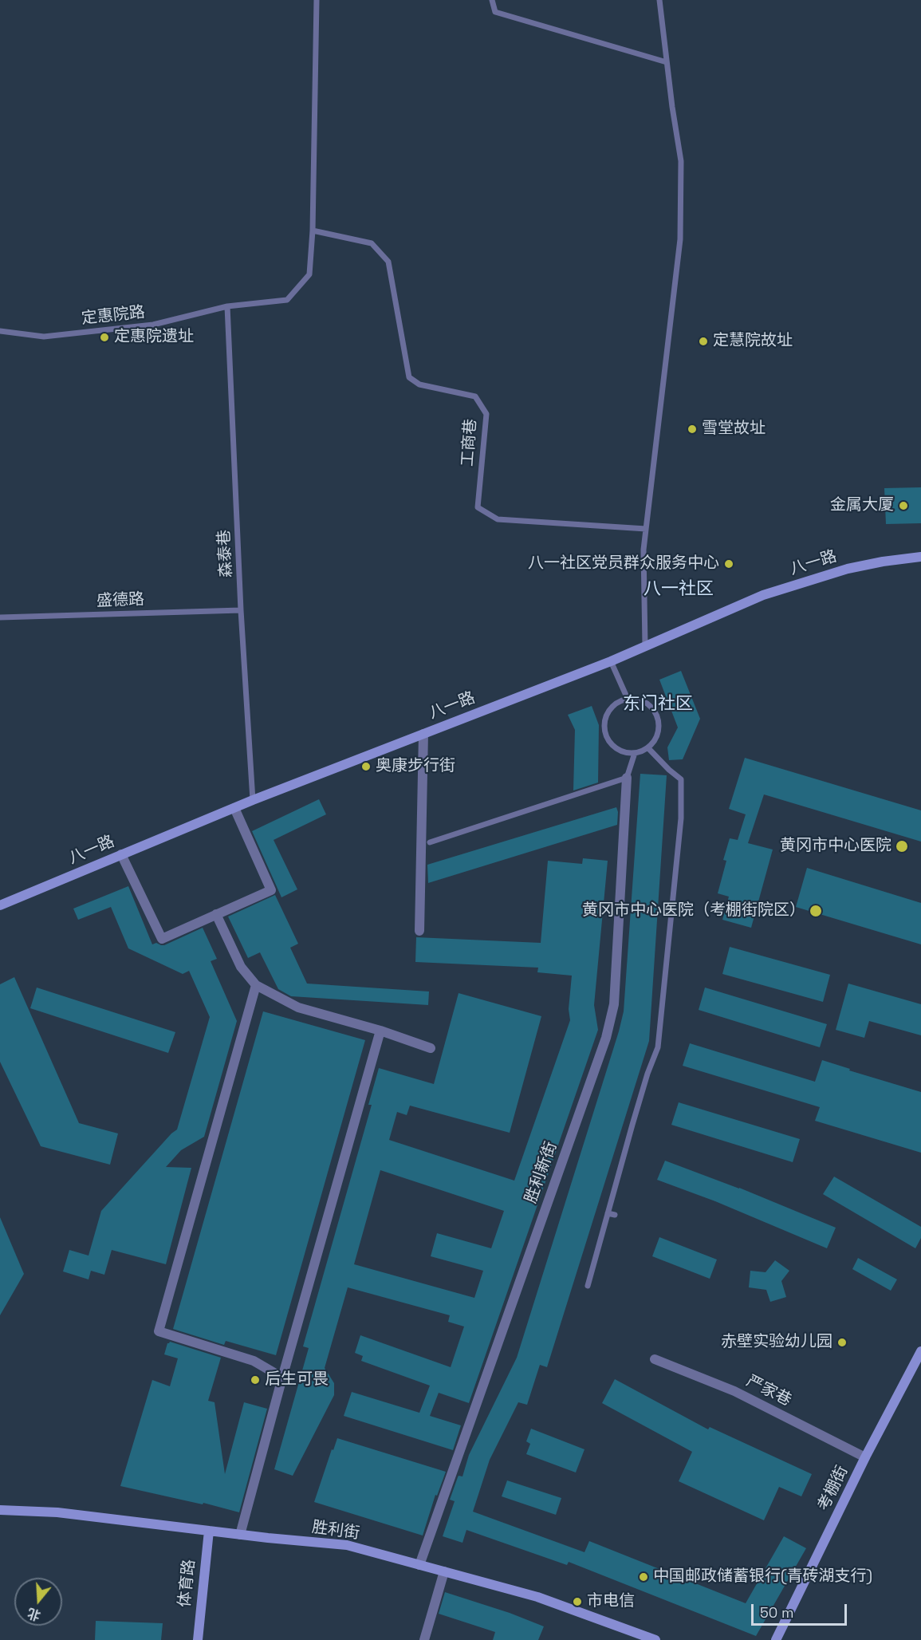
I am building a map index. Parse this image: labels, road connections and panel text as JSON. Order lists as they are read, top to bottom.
{
  "streets": {
    "street": [
      "八一路",
      "胜利新街",
      "严家巷",
      "考棚街",
      "胜利街",
      "体育路"
    ],
    "lane": [
      "定惠院路",
      "工商巷",
      "森泰巷",
      "盛德路"
    ]
  },
  "crossings": [
    ["定惠院路", "工商巷"],
    ["定惠院路", "森泰巷"],
    ["森泰巷", "八一路"],
    ["森泰巷", "盛德路"],
    ["胜利新街", "胜利街"],
    ["严家巷", "考棚街"],
    ["胜利街", "体育路"]
  ],
  "districts": ["八一社区", "东门社区"],
  "places": [
    "定惠院遗址",
    "定慧院故址",
    "雪堂故址",
    "金属大厦",
    "八一社区党员群众服务中心",
    "奥康步行街",
    "黄冈市中心医院",
    "黄冈市中心医院（考棚街院区）",
    "赤壁实验幼儿园",
    "后生可畏",
    "中国邮政储蓄银行(青砖湖支行)",
    "市电信"
  ],
  "scale_bar": "50 m",
  "north": "bottom"
}
